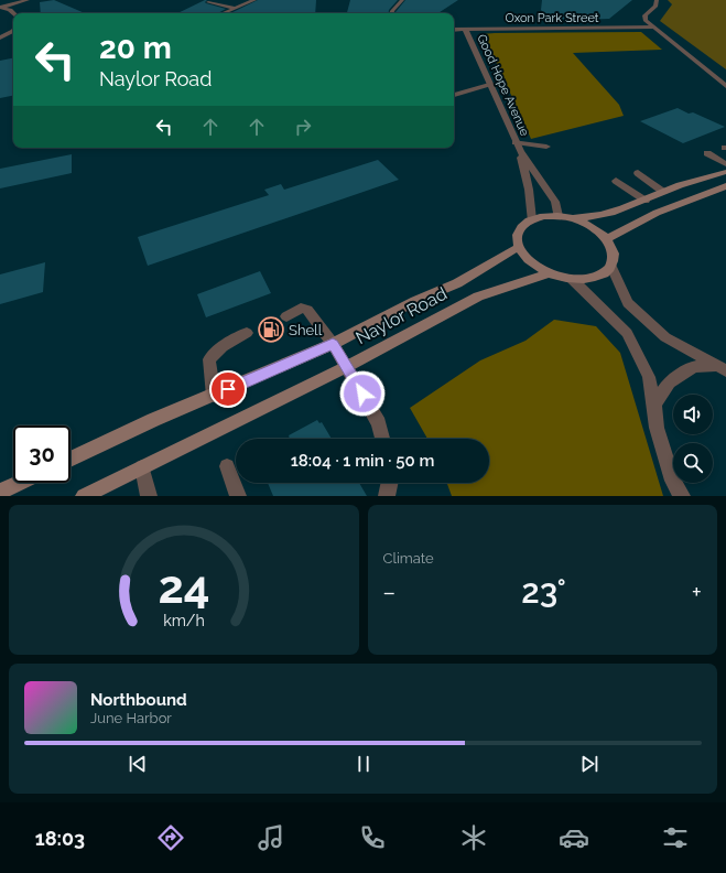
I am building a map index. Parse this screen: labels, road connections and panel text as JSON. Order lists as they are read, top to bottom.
{
  "streets": {
    "main road": ["Naylor Road"],
    "street": ["Oxon Park Street", "Good Hope Avenue"]
  },
  "crossings": [
    ["Oxon Park Street", "Good Hope Avenue"],
    ["Good Hope Avenue", "Naylor Road"]
  ],
  "places": {
    "fuel station": ["Shell"]
  },
  "page": {
    "turn": ["20 m", "Naylor Road"],
    "limit": "30",
    "trip": "18:04 · 1 min · 50 m",
    "tile": "Climate",
    "heat": ["−", "23°", "+"],
    "song": ["Northbound", "June Harbor"],
    "tabs": "18:03",
    "gauge": ["24", "km/h"]
  }
}
